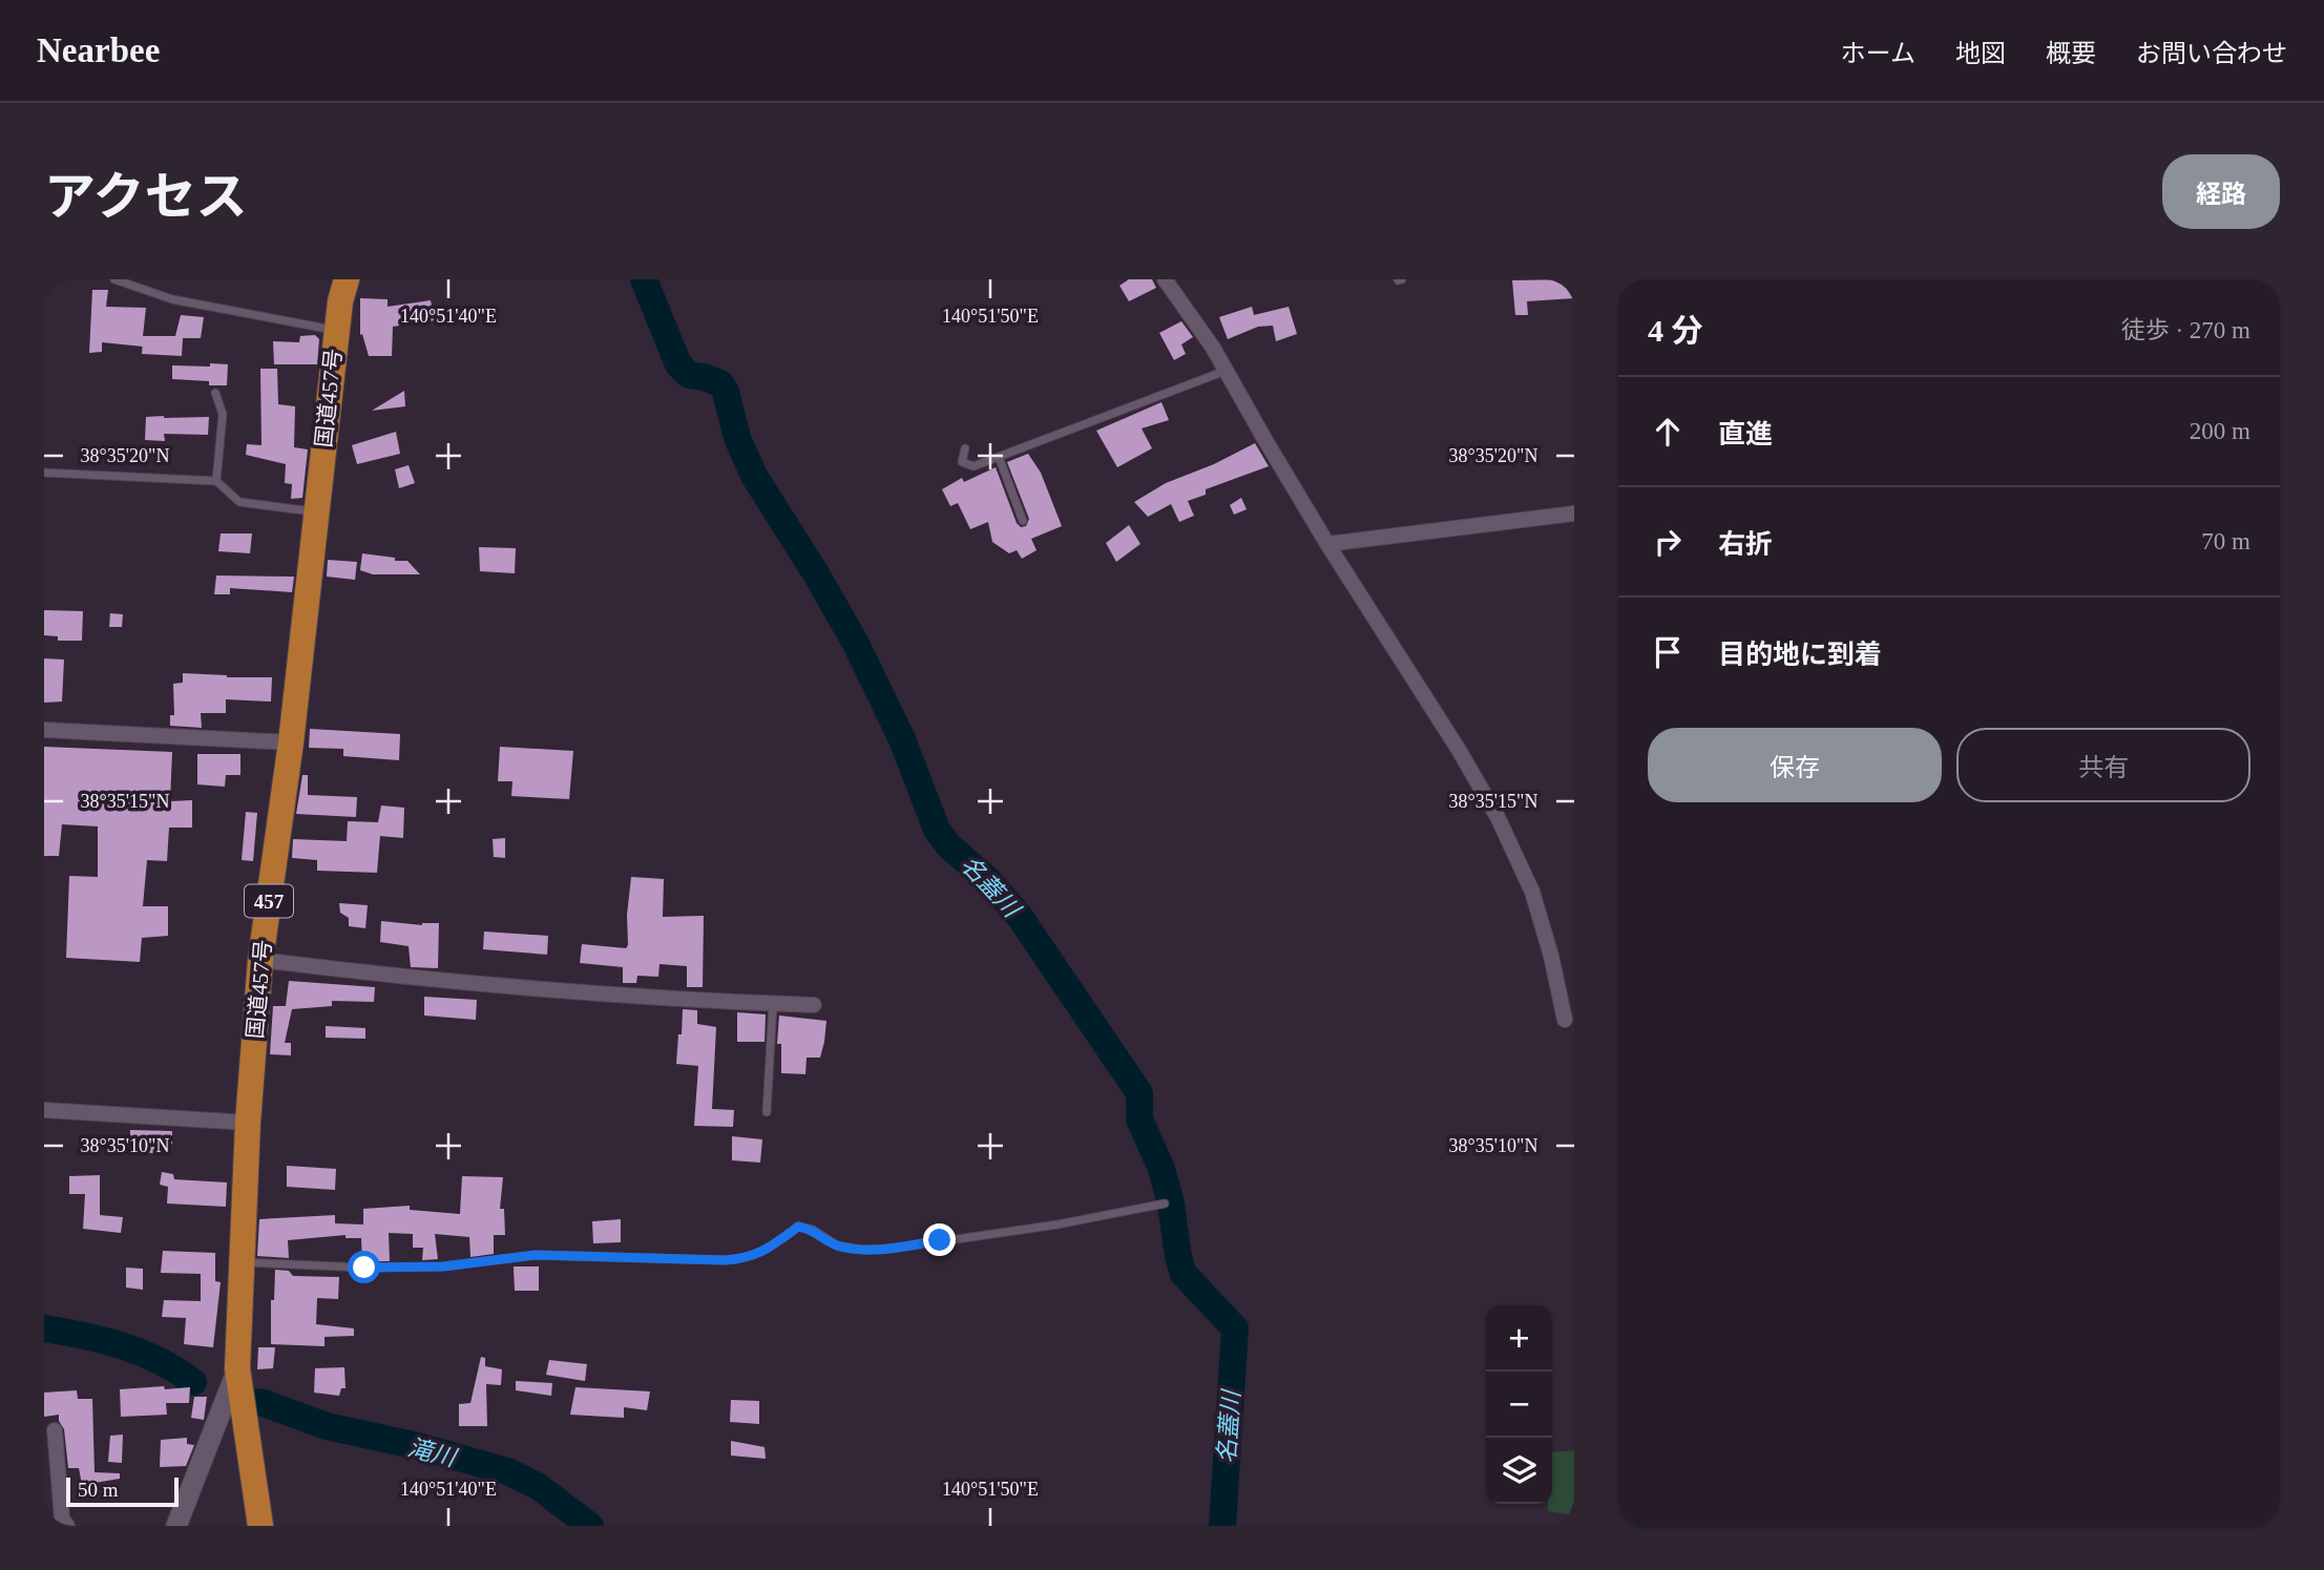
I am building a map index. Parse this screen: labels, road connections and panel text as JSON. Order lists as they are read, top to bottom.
{
  "streets": {
    "highway": ["国道457号", "457"]
  },
  "water": ["名蓋川", "滝川"],
  "scale_bar": "50 m",
  "page": {
    "header": "Nearbee",
    "nav": [
      "ホーム",
      "地図",
      "概要",
      "お問い合わせ"
    ],
    "title": "アクセス",
    "buttons": [
      "経路",
      ["保存", "共有"]
    ],
    "heading": ["4 分", "徒歩 · 270 m"],
    "list": [
      ["直進", "200 m"],
      ["右折", "70 m"],
      "目的地に到着"
    ],
    "map_buttons": ["+", "−"],
    "scale": "50 m"
  },
  "coordinates": [
    "140°51'40\"E",
    "140°51'50\"E",
    "38°35'20\"N",
    "38°35'15\"N",
    "38°35'10\"N"
  ]
}
